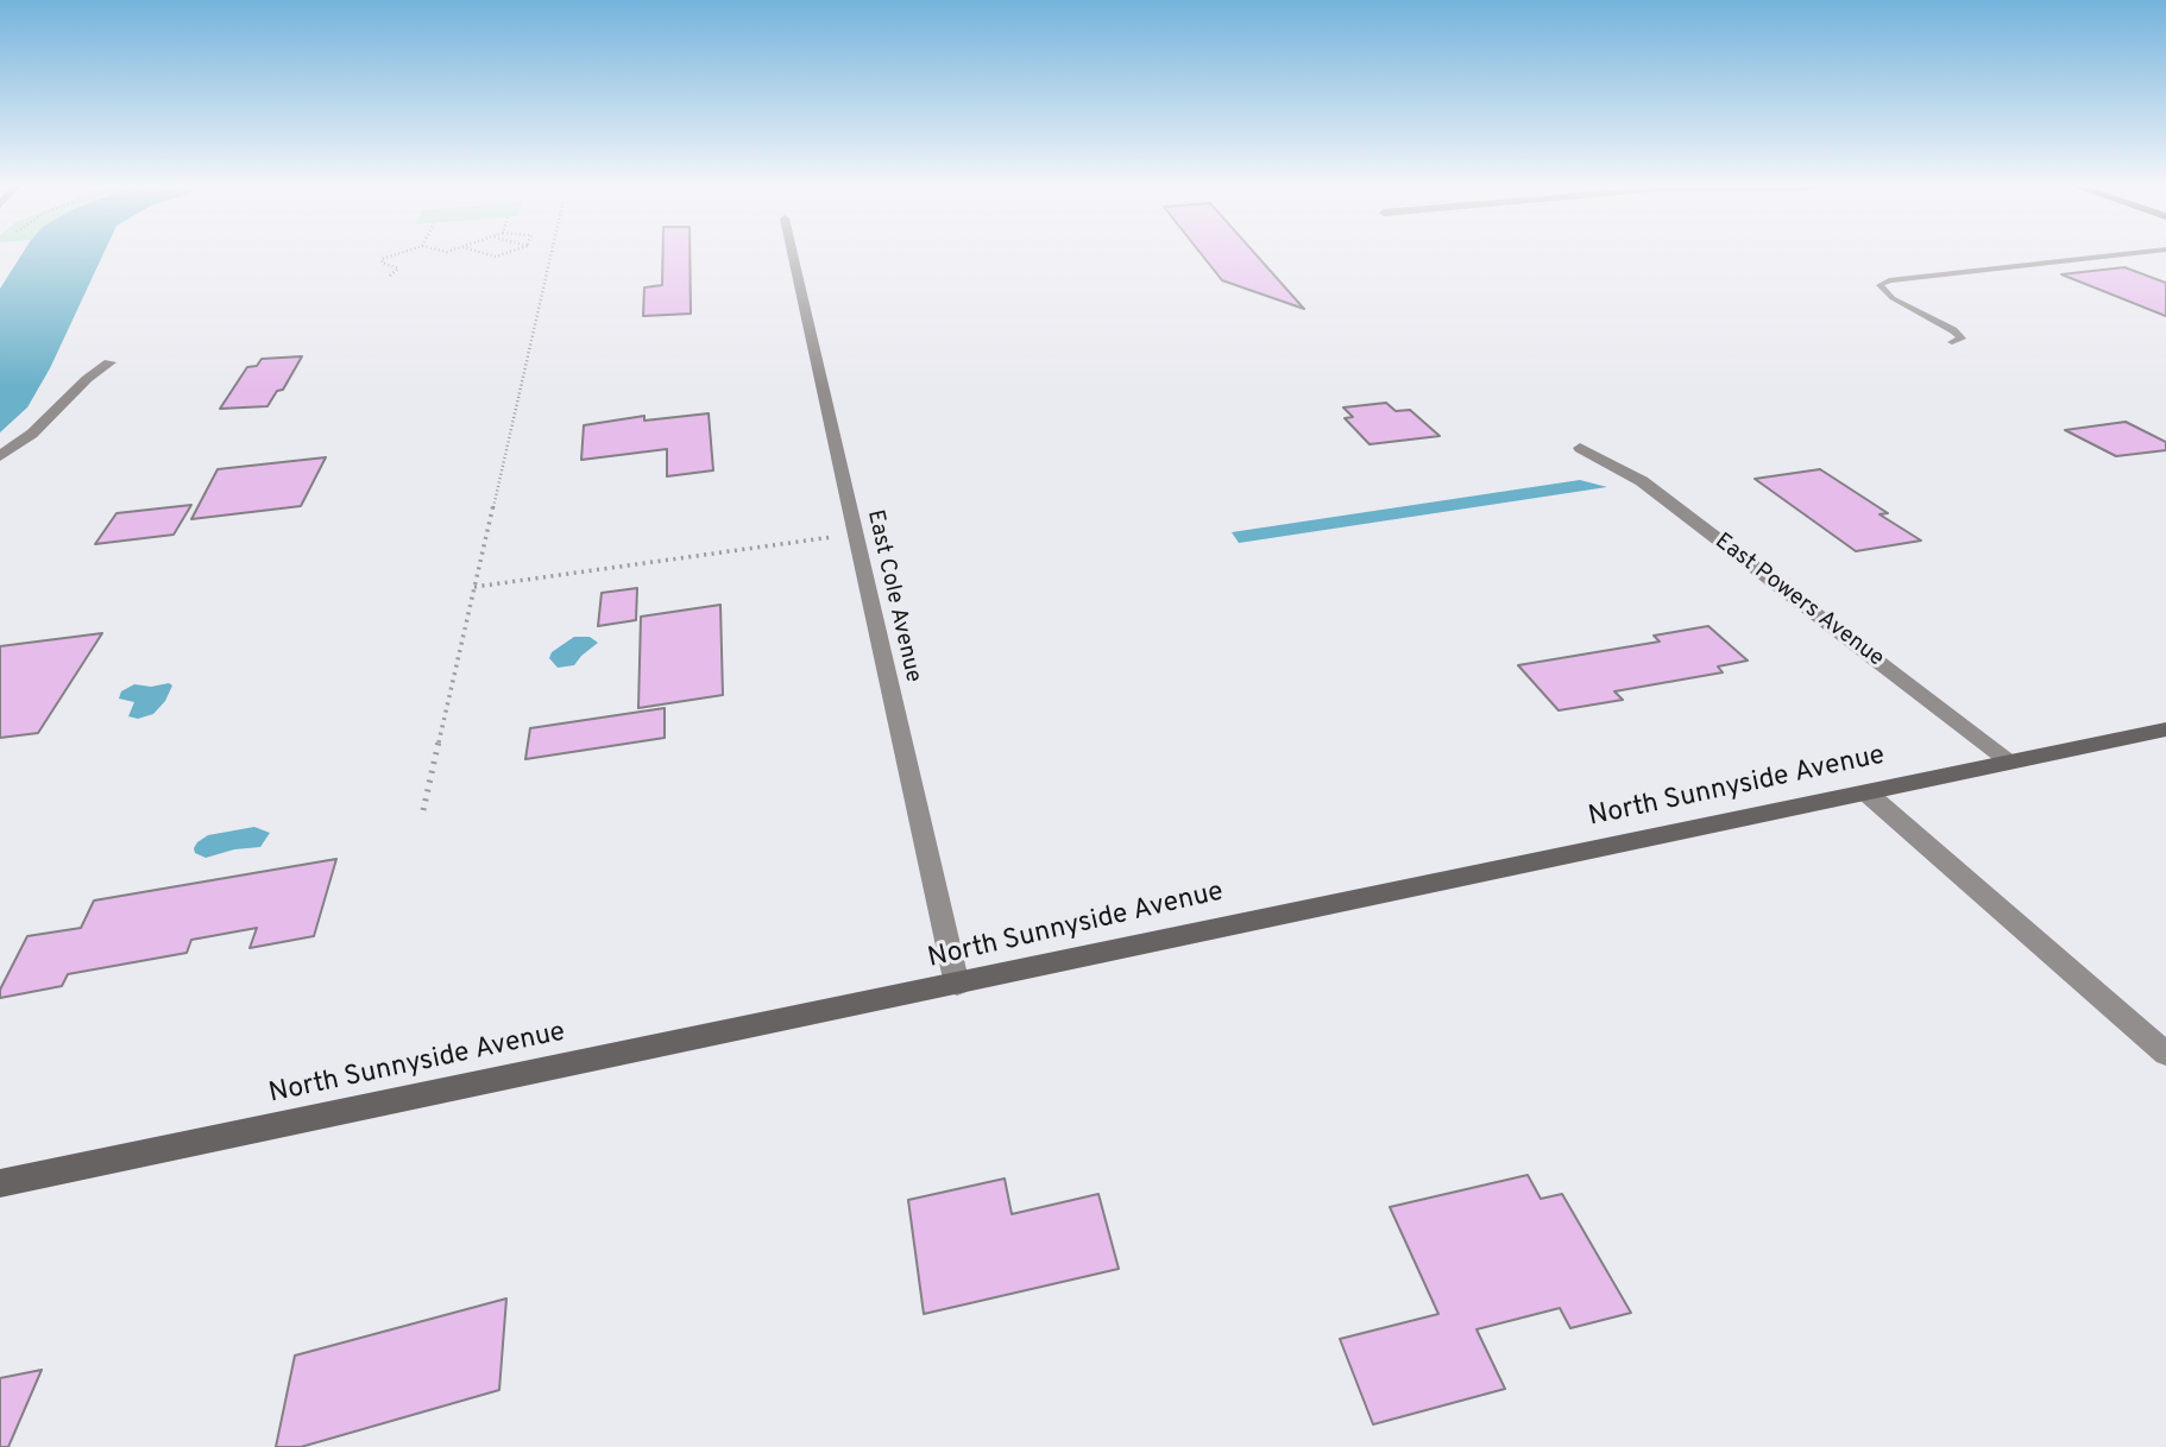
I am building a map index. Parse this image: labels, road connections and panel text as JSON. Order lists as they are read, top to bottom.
{
  "streets": {
    "main road": ["North Sunnyside Avenue"],
    "street": ["East Cole Avenue", "East Powers Avenue"]
  },
  "crossings": [
    ["East Cole Avenue", "North Sunnyside Avenue"],
    ["East Powers Avenue", "North Sunnyside Avenue"]
  ]
}
